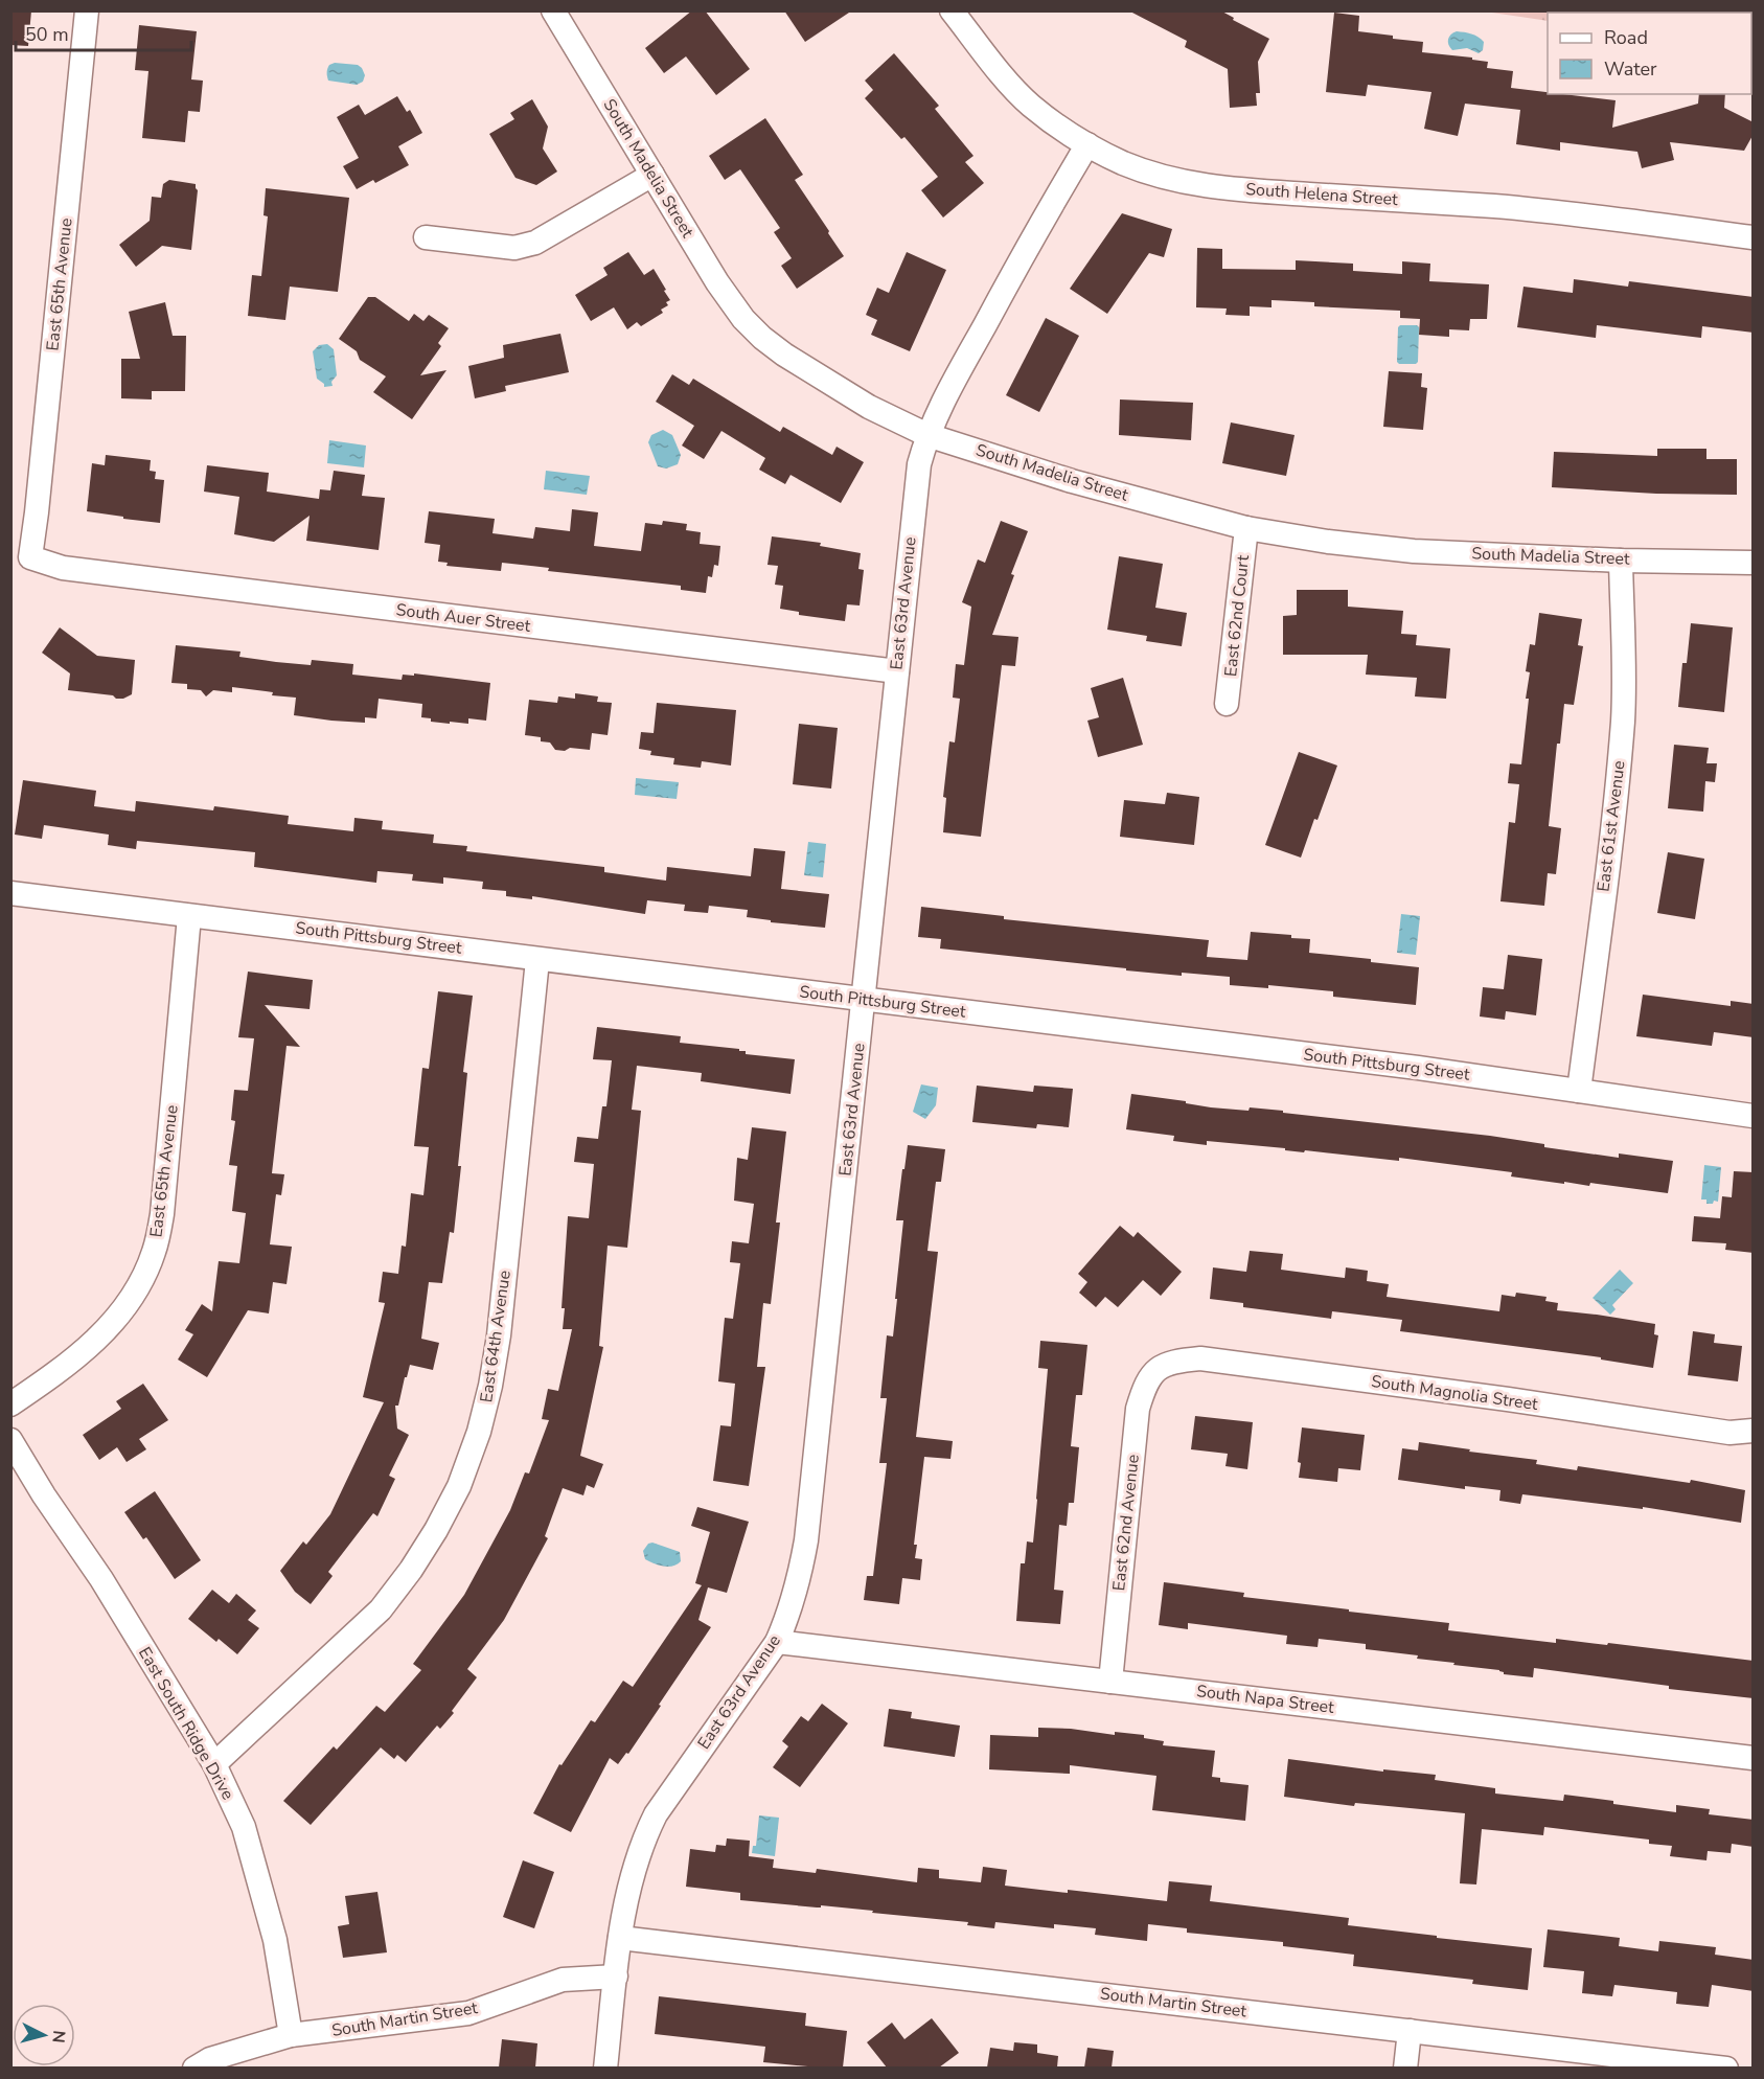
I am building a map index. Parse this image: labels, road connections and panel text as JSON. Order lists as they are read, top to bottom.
{
  "streets": {
    "street": [
      "South Madelia Street",
      "South Helena Street",
      "East 65th Avenue",
      "East 63rd Avenue",
      "East 62nd Court",
      "South Auer Street",
      "East 61st Avenue",
      "South Pittsburg Street",
      "East 64th Avenue",
      "South Magnolia Street",
      "East 62nd Avenue",
      "South Napa Street",
      "East South Ridge Drive",
      "South Martin Street"
    ]
  },
  "crossings": [
    ["South Madelia Street", "East 63rd Avenue"],
    ["South Madelia Street", "East 62nd Court"],
    ["South Madelia Street", "East 61st Avenue"],
    ["South Helena Street", "East 63rd Avenue"],
    ["East 65th Avenue", "South Auer Street"],
    ["East 65th Avenue", "South Pittsburg Street"],
    ["East 63rd Avenue", "South Auer Street"],
    ["East 63rd Avenue", "South Pittsburg Street"],
    ["East 63rd Avenue", "South Napa Street"],
    ["East 63rd Avenue", "South Martin Street"],
    ["East 61st Avenue", "South Pittsburg Street"],
    ["South Pittsburg Street", "East 64th Avenue"],
    ["East 64th Avenue", "East South Ridge Drive"],
    ["South Magnolia Street", "East 62nd Avenue"],
    ["East 62nd Avenue", "South Napa Street"],
    ["East South Ridge Drive", "South Martin Street"]
  ],
  "legend": ["Road", "Water"],
  "scale_bar": "50 m",
  "north": "right"
}
